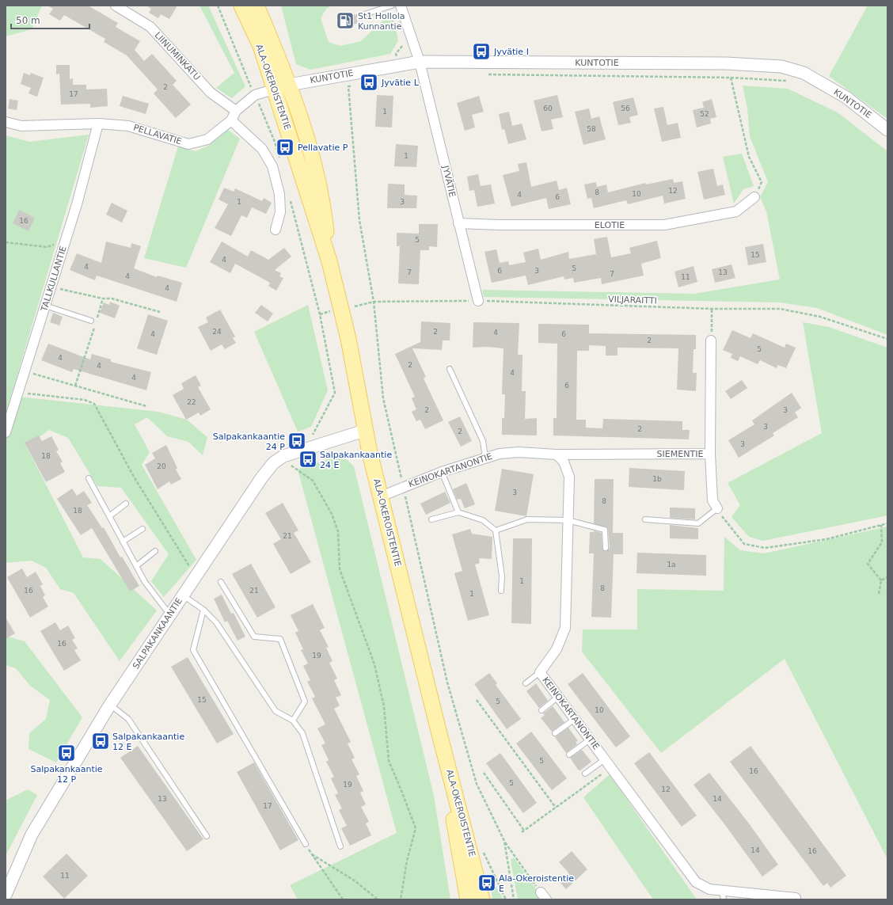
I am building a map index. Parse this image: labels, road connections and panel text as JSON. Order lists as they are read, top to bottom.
{
  "streets": {
    "main road": ["ALA-OKEROISTENTIE"],
    "street": [
      "LIINUMINKATU",
      "KUNTOTIE",
      "PELLAVATIE",
      "JYVÄTIE",
      "ELOTIE",
      "TALLKULLANTIE",
      "SIEMENTIE",
      "KEINOKARTANONTIE",
      "SALPAKANKAANTIE"
    ],
    "path": ["VILJARAITTI"]
  },
  "crossings": [
    ["LIINUMINKATU", "PELLAVATIE"],
    ["KUNTOTIE", "ALA-OKEROISTENTIE"],
    ["KUNTOTIE", "PELLAVATIE"],
    ["KUNTOTIE", "JYVÄTIE"],
    ["ALA-OKEROISTENTIE", "PELLAVATIE"],
    ["ALA-OKEROISTENTIE", "KEINOKARTANONTIE"],
    ["ALA-OKEROISTENTIE", "SALPAKANKAANTIE"],
    ["PELLAVATIE", "TALLKULLANTIE"],
    ["JYVÄTIE", "ELOTIE"],
    ["JYVÄTIE", "VILJARAITTI"],
    ["SIEMENTIE", "KEINOKARTANONTIE"]
  ],
  "places": {
    "fuel station": ["St1 Hollola Kunnantie"],
    "bus stop": [
      "Jyvätie I",
      "Jyvätie L",
      "Pellavatie P",
      "Salpakankaantie 24 P",
      "Salpakankaantie 24 E",
      "Salpakankaantie 12 E",
      "Salpakankaantie 12 P",
      "Ala-Okeroistentie E"
    ]
  },
  "house_numbers": [
    "2",
    "17",
    "60",
    "56",
    "1",
    "52",
    "58",
    "1",
    "12",
    "8",
    "10",
    "4",
    "6",
    "1",
    "3",
    "16",
    "5",
    "15",
    "4",
    "4",
    "5",
    "6",
    "3",
    "7",
    "13",
    "7",
    "4",
    "11",
    "4",
    "24",
    "2",
    "4",
    "4",
    "6",
    "2",
    "5",
    "4",
    "2",
    "4",
    "4",
    "4",
    "6",
    "22",
    "2",
    "3",
    "3",
    "2",
    "2",
    "3",
    "18",
    "20",
    "1b",
    "3",
    "8",
    "18",
    "21",
    "1a",
    "1",
    "8",
    "16",
    "21",
    "1",
    "16",
    "19",
    "15",
    "5",
    "10",
    "5",
    "16",
    "5",
    "19",
    "12",
    "13",
    "14",
    "17",
    "14",
    "16",
    "11"
  ],
  "scale_bar": "50 m"
}
